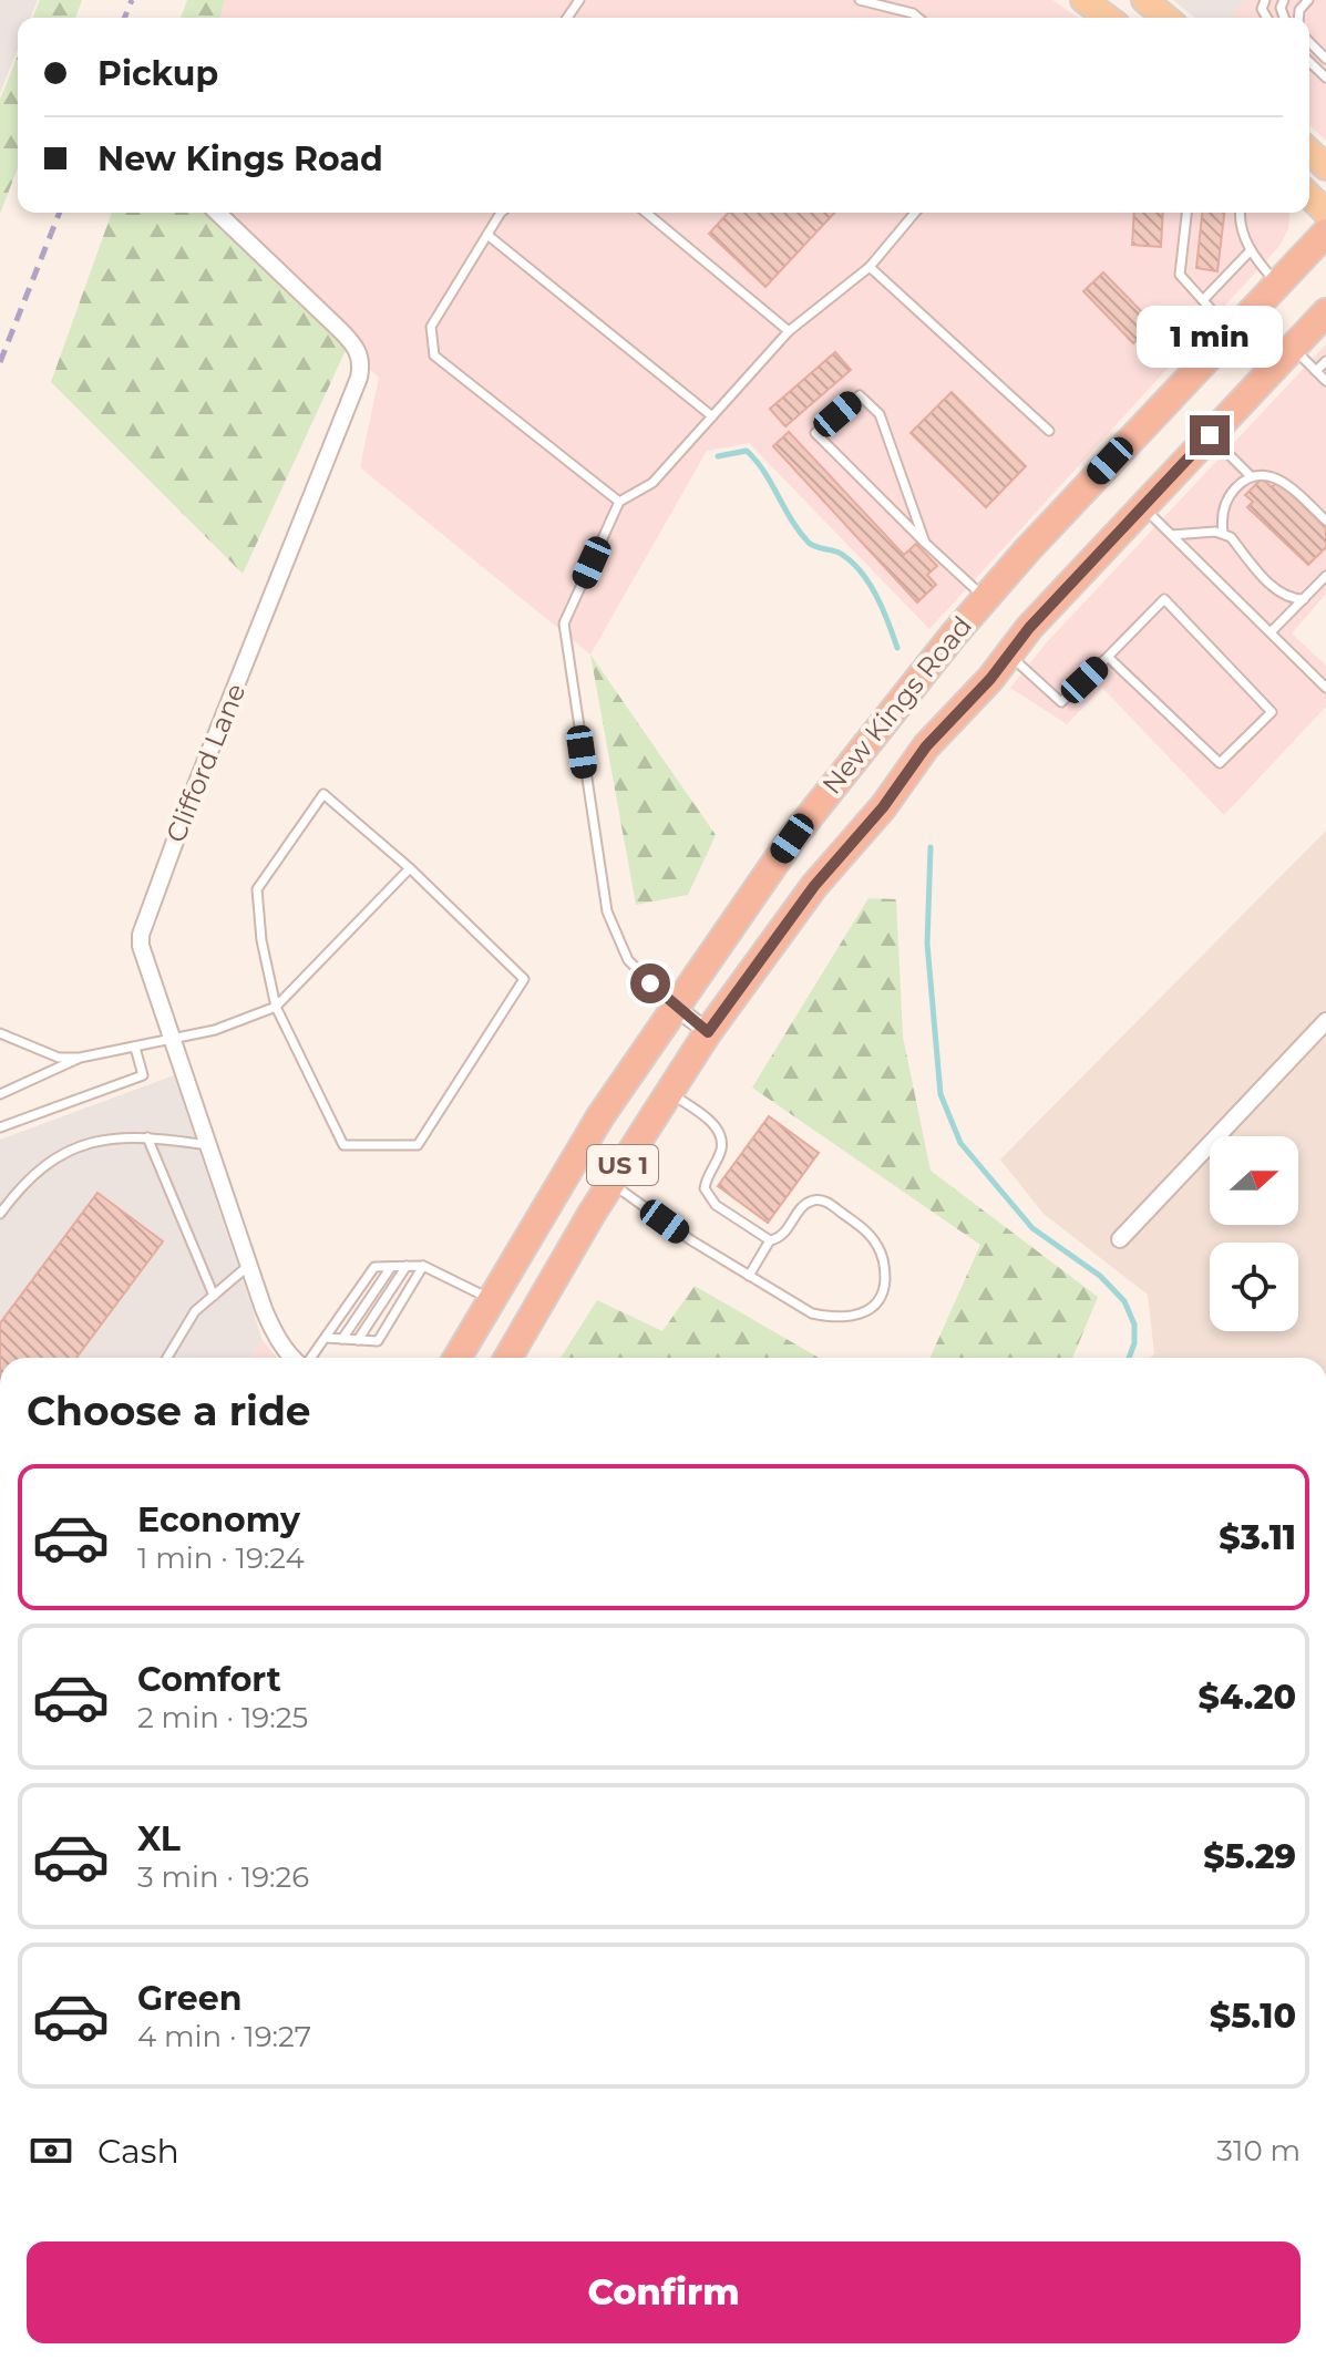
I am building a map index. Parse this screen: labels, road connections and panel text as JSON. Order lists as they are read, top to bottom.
{
  "streets": {
    "highway": ["New Kings Road", "US 1"],
    "street": ["Clifford Lane"]
  },
  "north": "right",
  "page": {
    "banner": ["Pickup", "New Kings Road"],
    "bubble": "1 min",
    "heading": "Choose a ride",
    "list": [
      {
        "name": "Economy",
        "note": "1 min · 19:24",
        "value": "$3.11"
      },
      {
        "name": "Comfort",
        "note": "2 min · 19:25",
        "value": "$4.20"
      },
      {
        "name": "XL",
        "note": "3 min · 19:26",
        "value": "$5.29"
      },
      {
        "name": "Green",
        "note": "4 min · 19:27",
        "value": "$5.10"
      }
    ],
    "pay": ["Cash", "310 m"],
    "buttons": "Confirm"
  }
}
